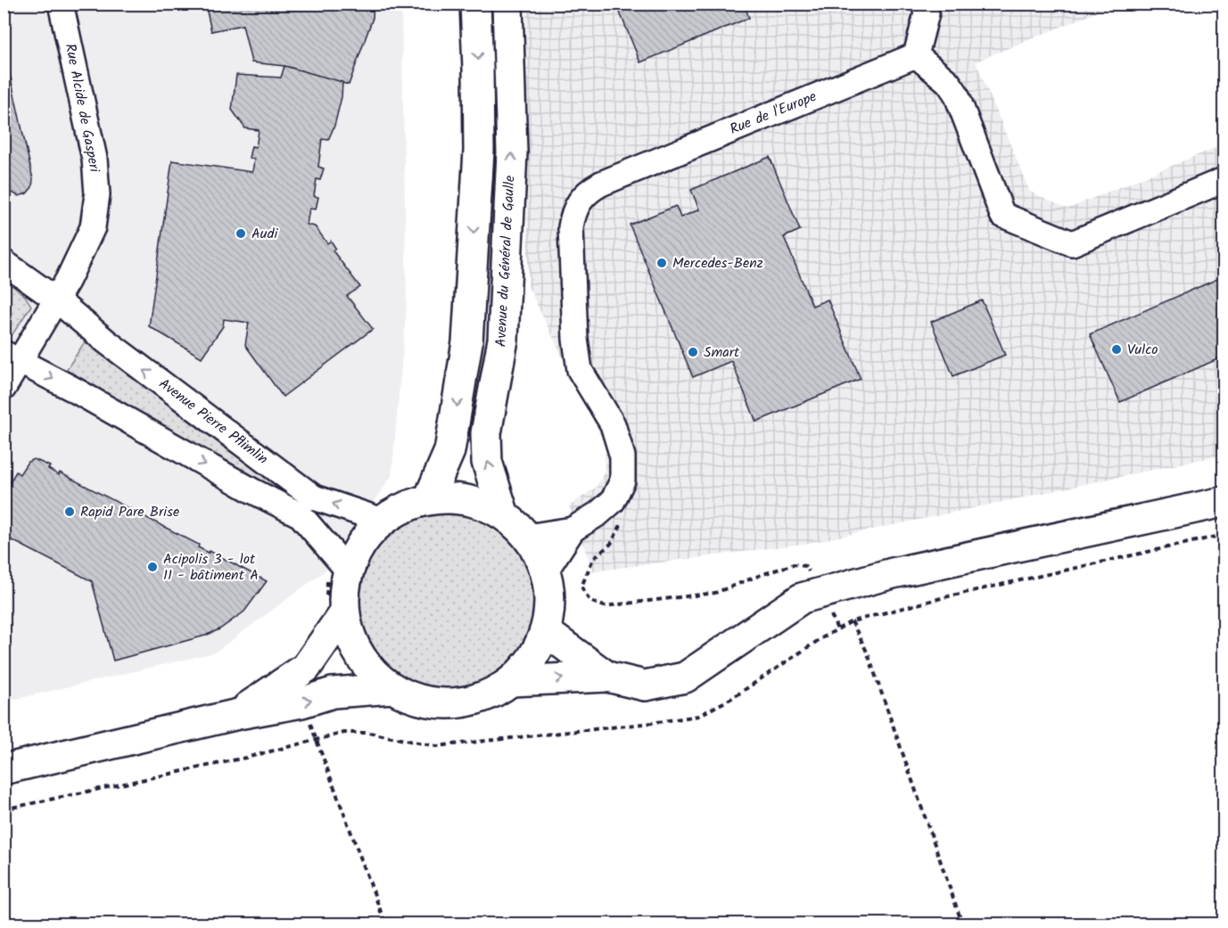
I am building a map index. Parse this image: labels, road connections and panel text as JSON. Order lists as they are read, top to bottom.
{
  "streets": {
    "main road": ["Avenue du Général de Gaulle"],
    "street": ["Rue Alcide de Gasperi", "Rue de l'Europe", "Avenue Pierre Pflimlin"]
  },
  "crossings": [
    ["Rue Alcide de Gasperi", "Avenue Pierre Pflimlin"]
  ],
  "places": [
    "Audi",
    "Mercedes-Benz",
    "Vulco",
    "Smart",
    "Rapid Pare Brise",
    "Acipolis 3 - lot 11 - bâtiment A"
  ]
}
